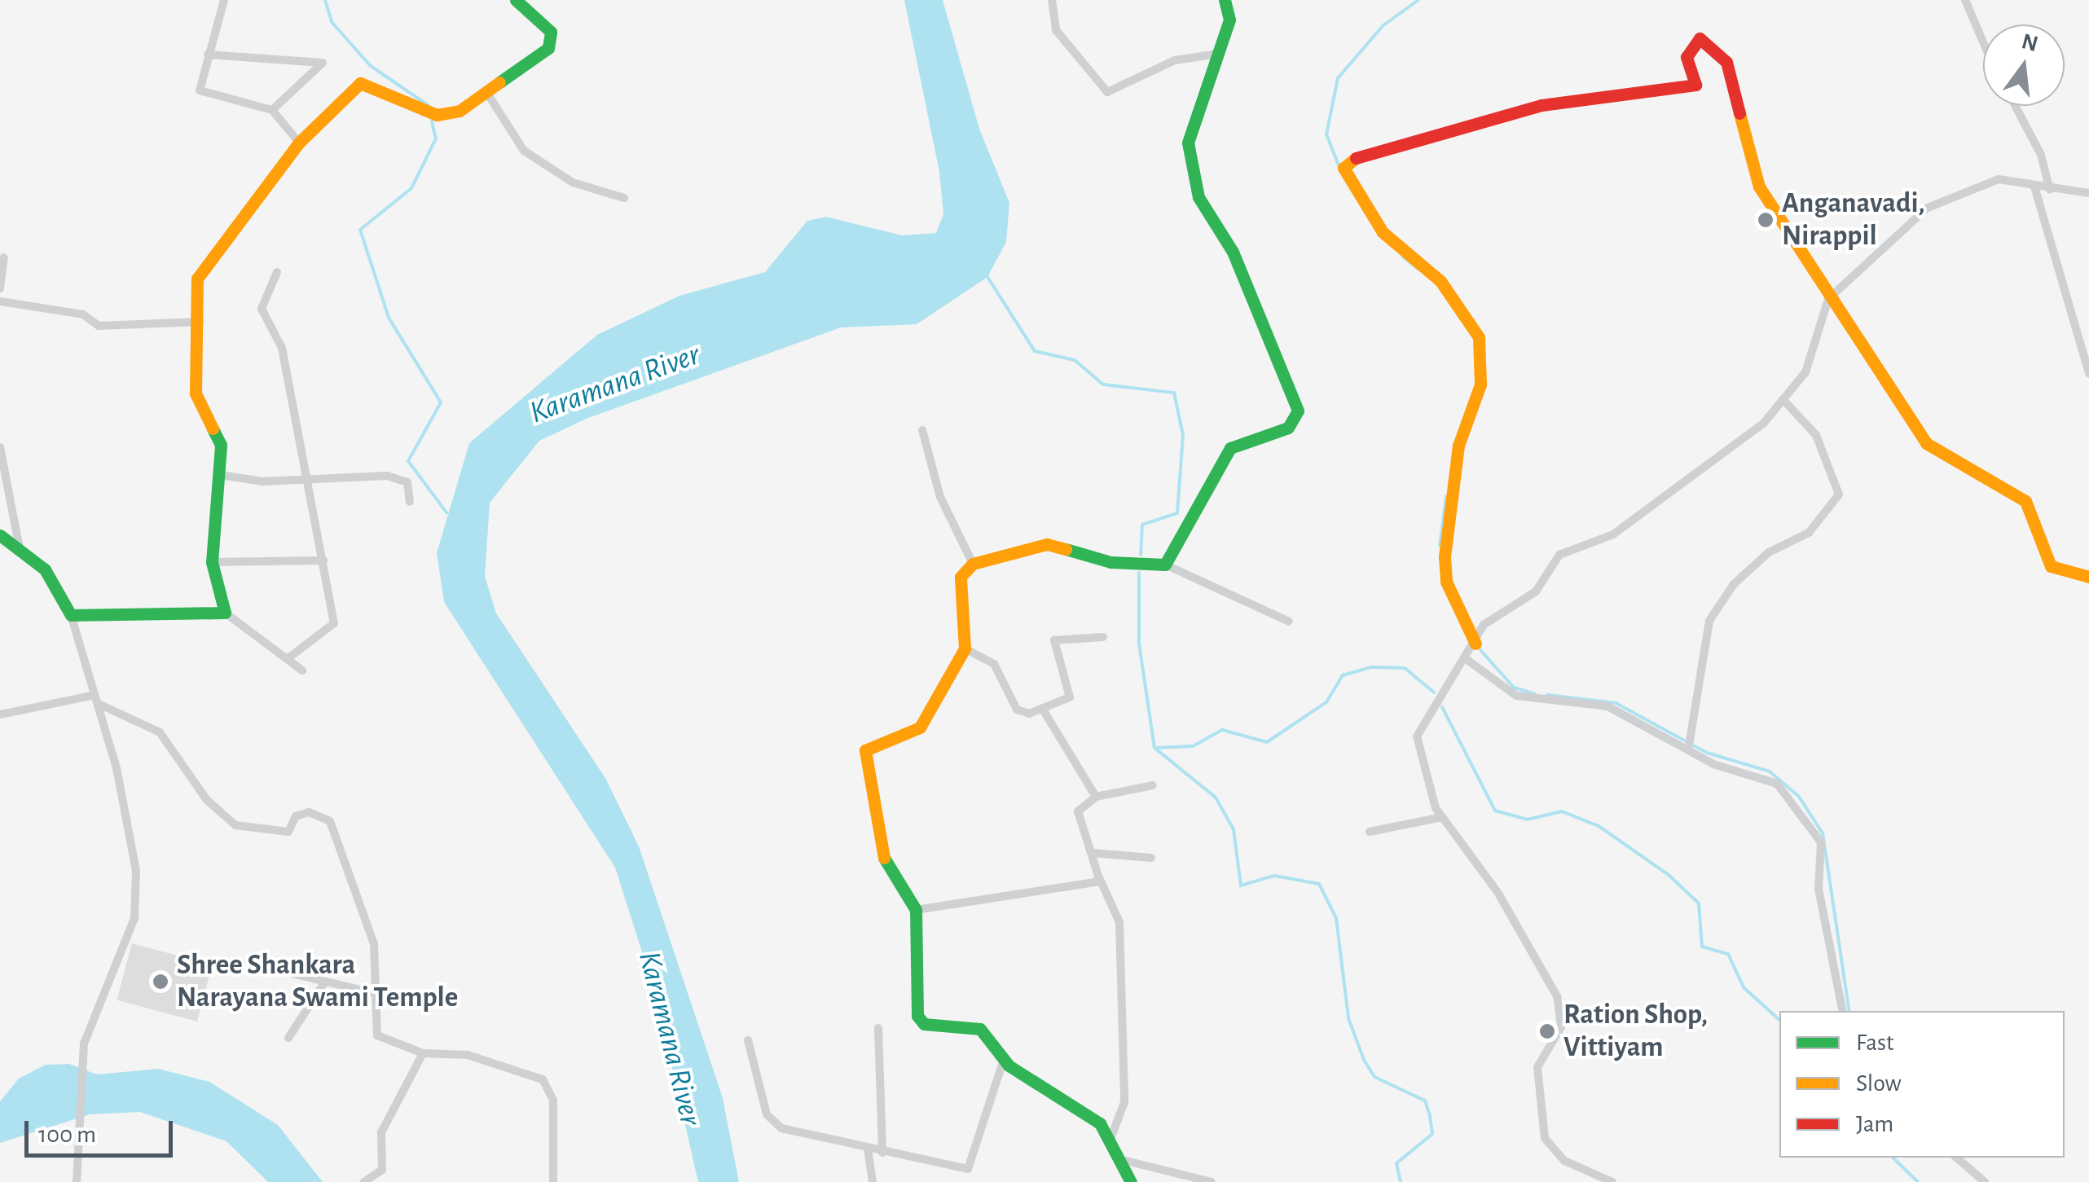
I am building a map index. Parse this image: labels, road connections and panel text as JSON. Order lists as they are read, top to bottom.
{
  "water": ["Karamana River"],
  "places": ["Anganavadi, Nirappil", "Shree Shankara Narayana Swami Temple", "Ration Shop, Vittiyam"],
  "legend": ["Fast", "Slow", "Jam"],
  "scale_bar": "100 m",
  "north": "top"
}
